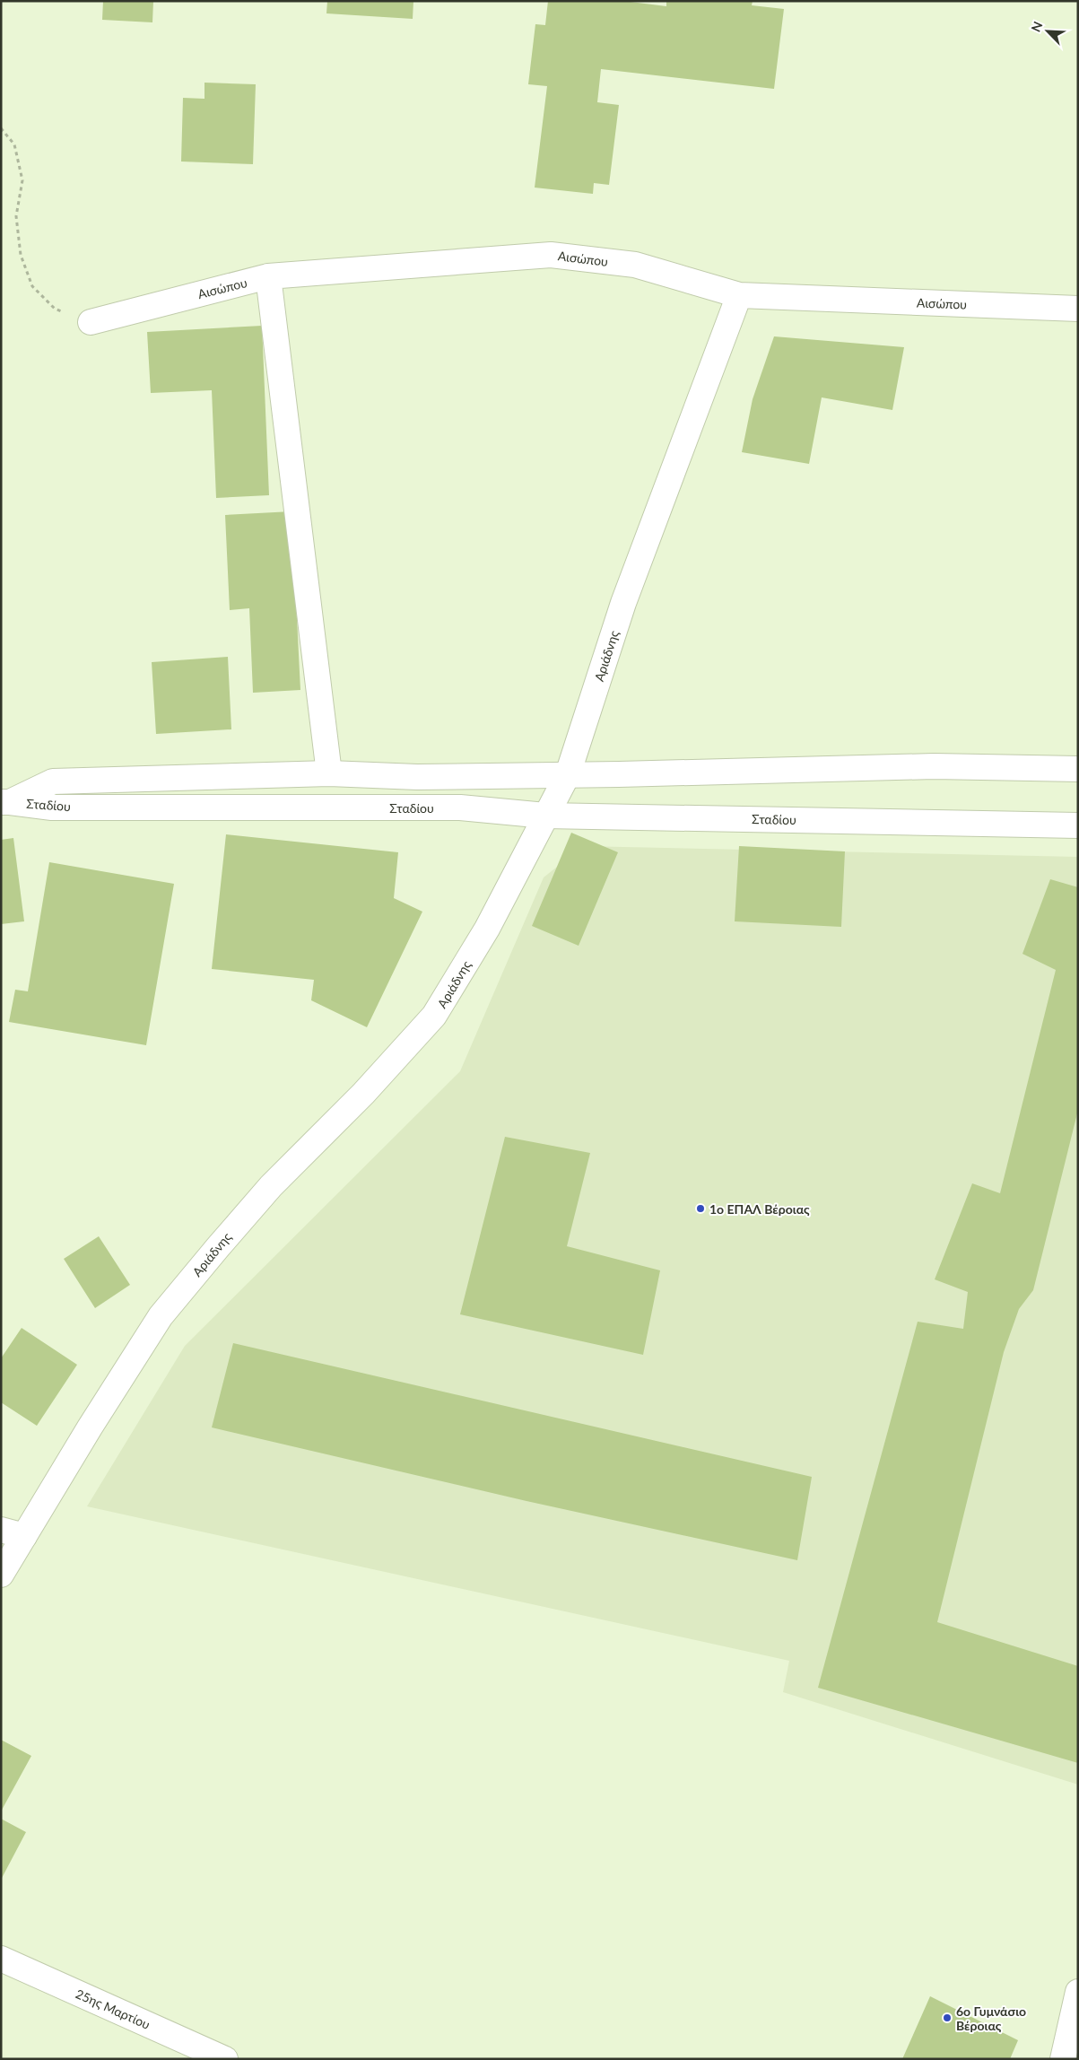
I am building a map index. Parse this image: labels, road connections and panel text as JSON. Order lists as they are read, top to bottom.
{
  "streets": {
    "street": [
      "Αισώπου",
      "Αριάδνης",
      "Σταδίου",
      "25ης Μαρτίου"
    ]
  },
  "crossings": [
    ["Αισώπου", "Αριάδνης"],
    ["Αριάδνης", "Σταδίου"]
  ],
  "places": ["1ο ΕΠΑΛ Βέροιας", "6ο Γυμνάσιο Βέροιας"],
  "north": "top left"
}
